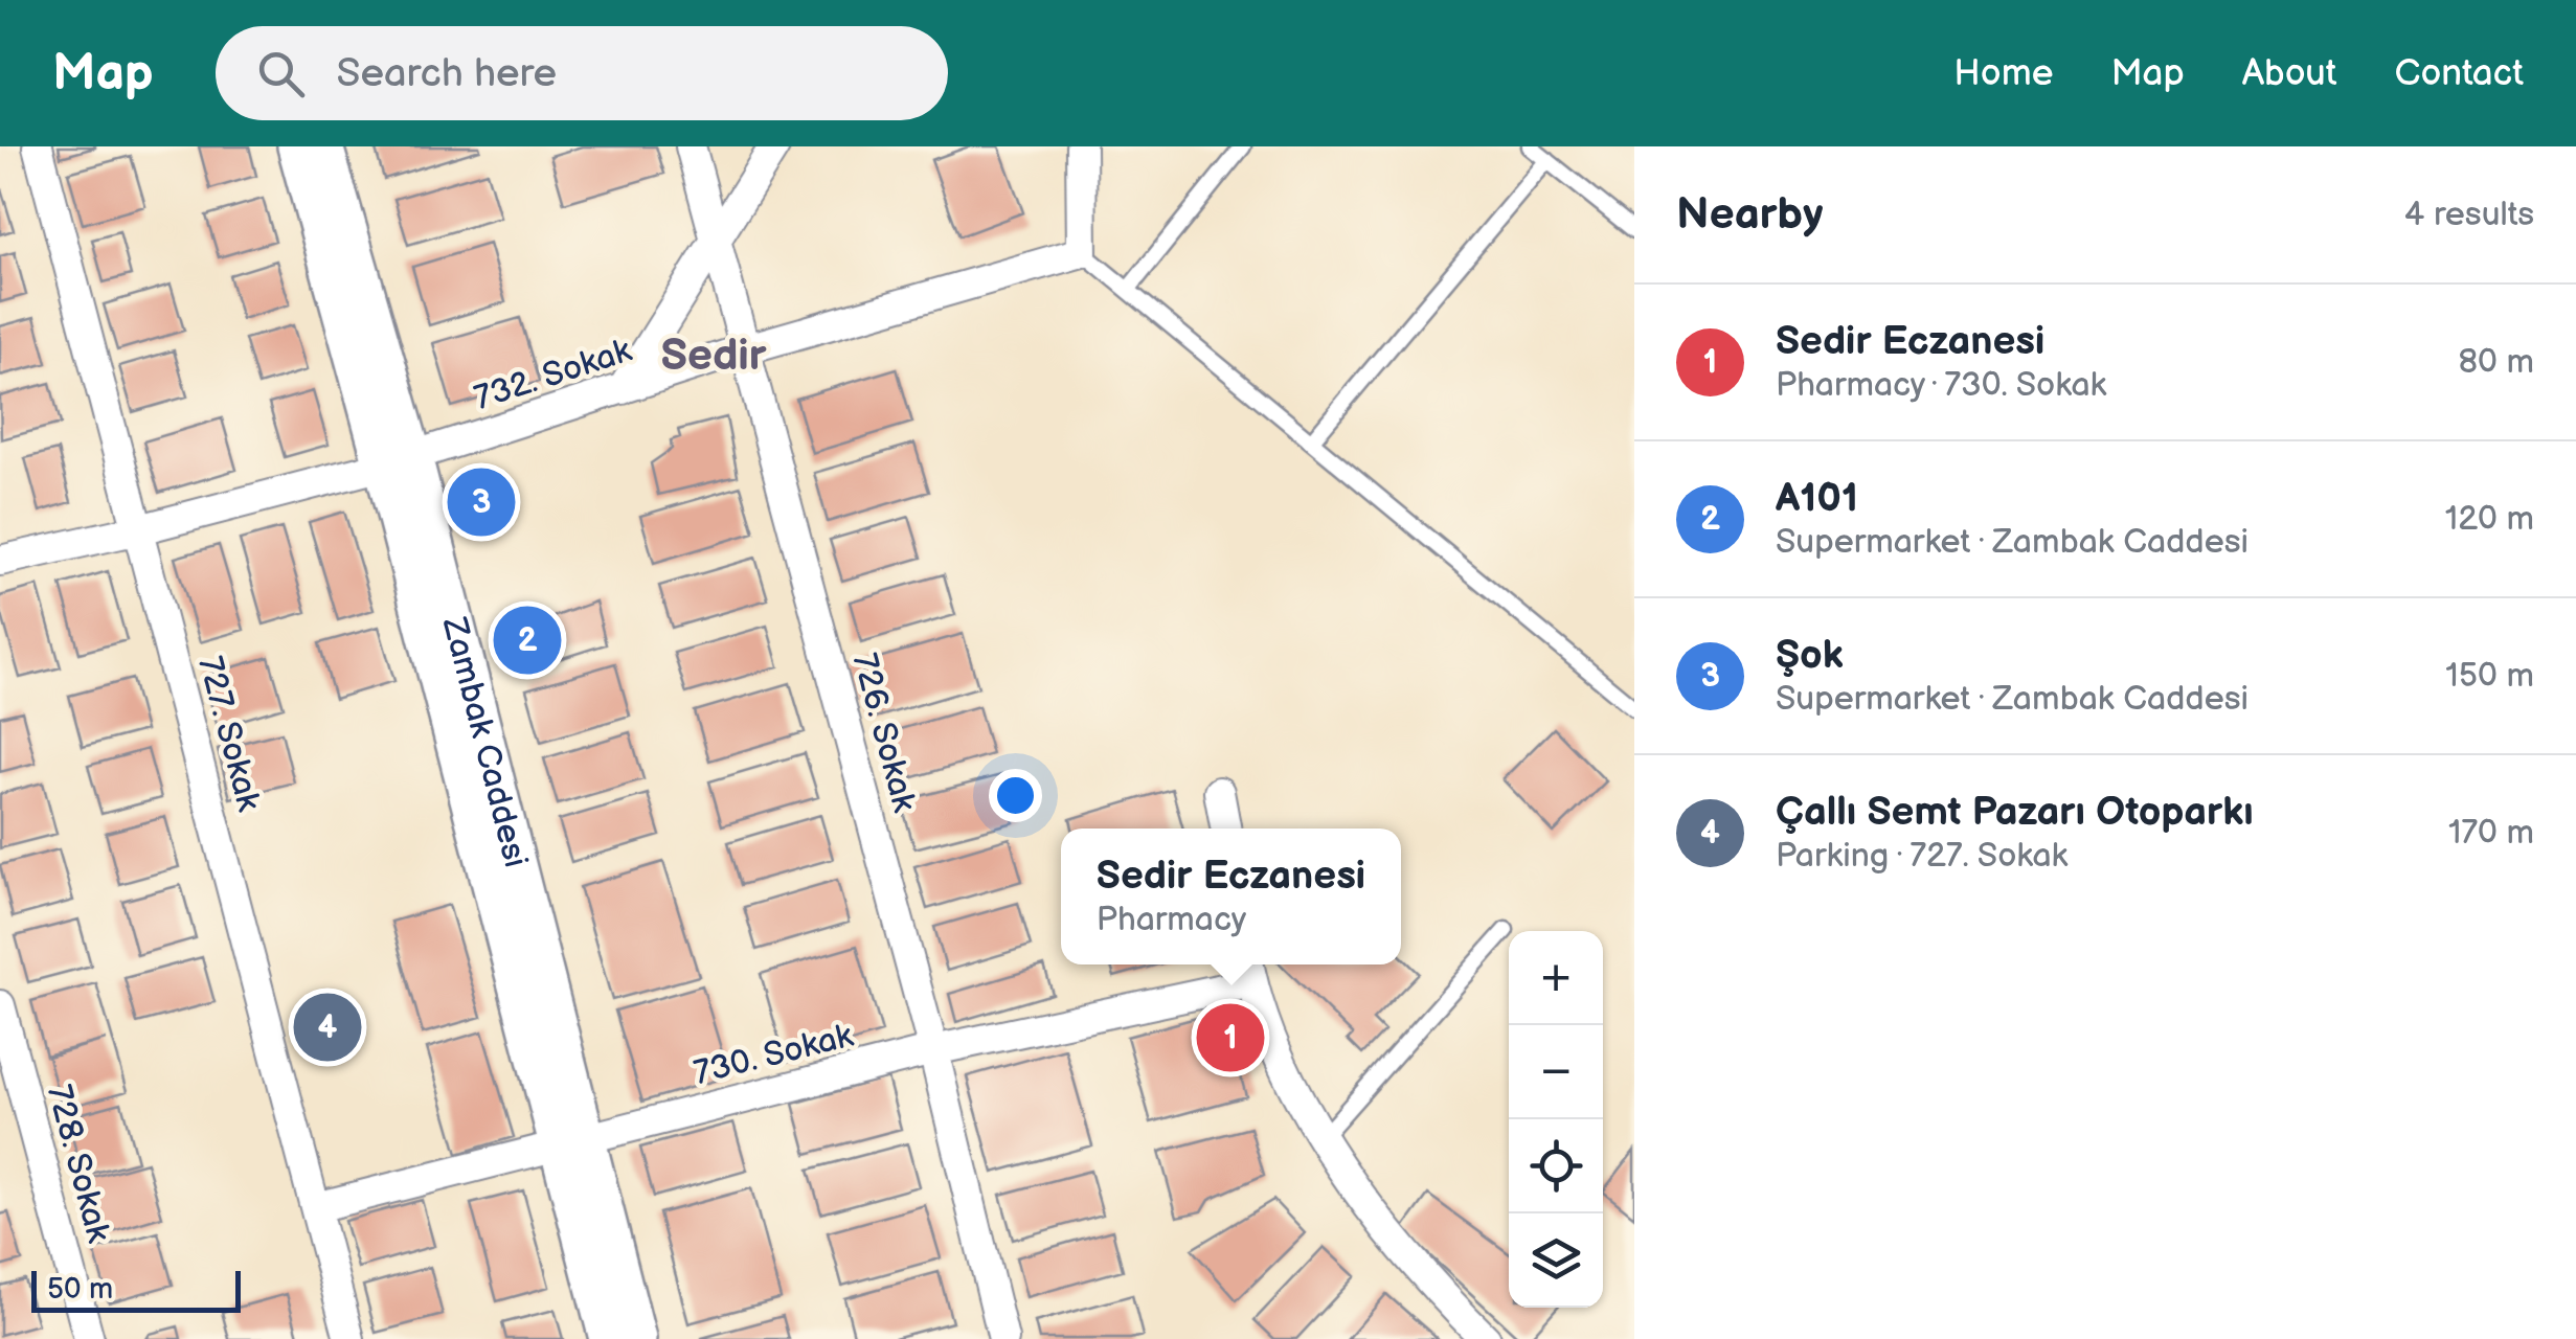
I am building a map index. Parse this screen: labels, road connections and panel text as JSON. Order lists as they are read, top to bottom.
{
  "streets": {
    "street": [
      "732. Sokak",
      "726. Sokak",
      "727. Sokak",
      "Zambak Caddesi",
      "730. Sokak",
      "728. Sokak"
    ]
  },
  "crossings": [
    ["732. Sokak", "726. Sokak"],
    ["732. Sokak", "727. Sokak"],
    ["732. Sokak", "Zambak Caddesi"],
    ["726. Sokak", "730. Sokak"],
    ["727. Sokak", "730. Sokak"],
    ["Zambak Caddesi", "730. Sokak"]
  ],
  "districts": ["Sedir"],
  "scale_bar": "50 m",
  "page": {
    "header": "Map",
    "search": "Search here",
    "nav": [
      "Home",
      "Map",
      "About",
      "Contact"
    ],
    "heading": ["Nearby", "4 results"],
    "list": [
      {
        "mark": "1",
        "name": "Sedir Eczanesi",
        "note": "Pharmacy · 730. Sokak",
        "value": "80 m"
      },
      {
        "mark": "2",
        "name": "A101",
        "note": "Supermarket · Zambak Caddesi",
        "value": "120 m"
      },
      {
        "mark": "3",
        "name": "Şok",
        "note": "Supermarket · Zambak Caddesi",
        "value": "150 m"
      },
      {
        "mark": "4",
        "name": "Çallı Semt Pazarı Otoparkı",
        "note": "Parking · 727. Sokak",
        "value": "170 m"
      }
    ],
    "pins": [
      "3",
      "2",
      "4",
      "1"
    ],
    "popup": ["Sedir Eczanesi", "Pharmacy"],
    "map_buttons": ["+", "−"],
    "scale": "50 m"
  }
}
